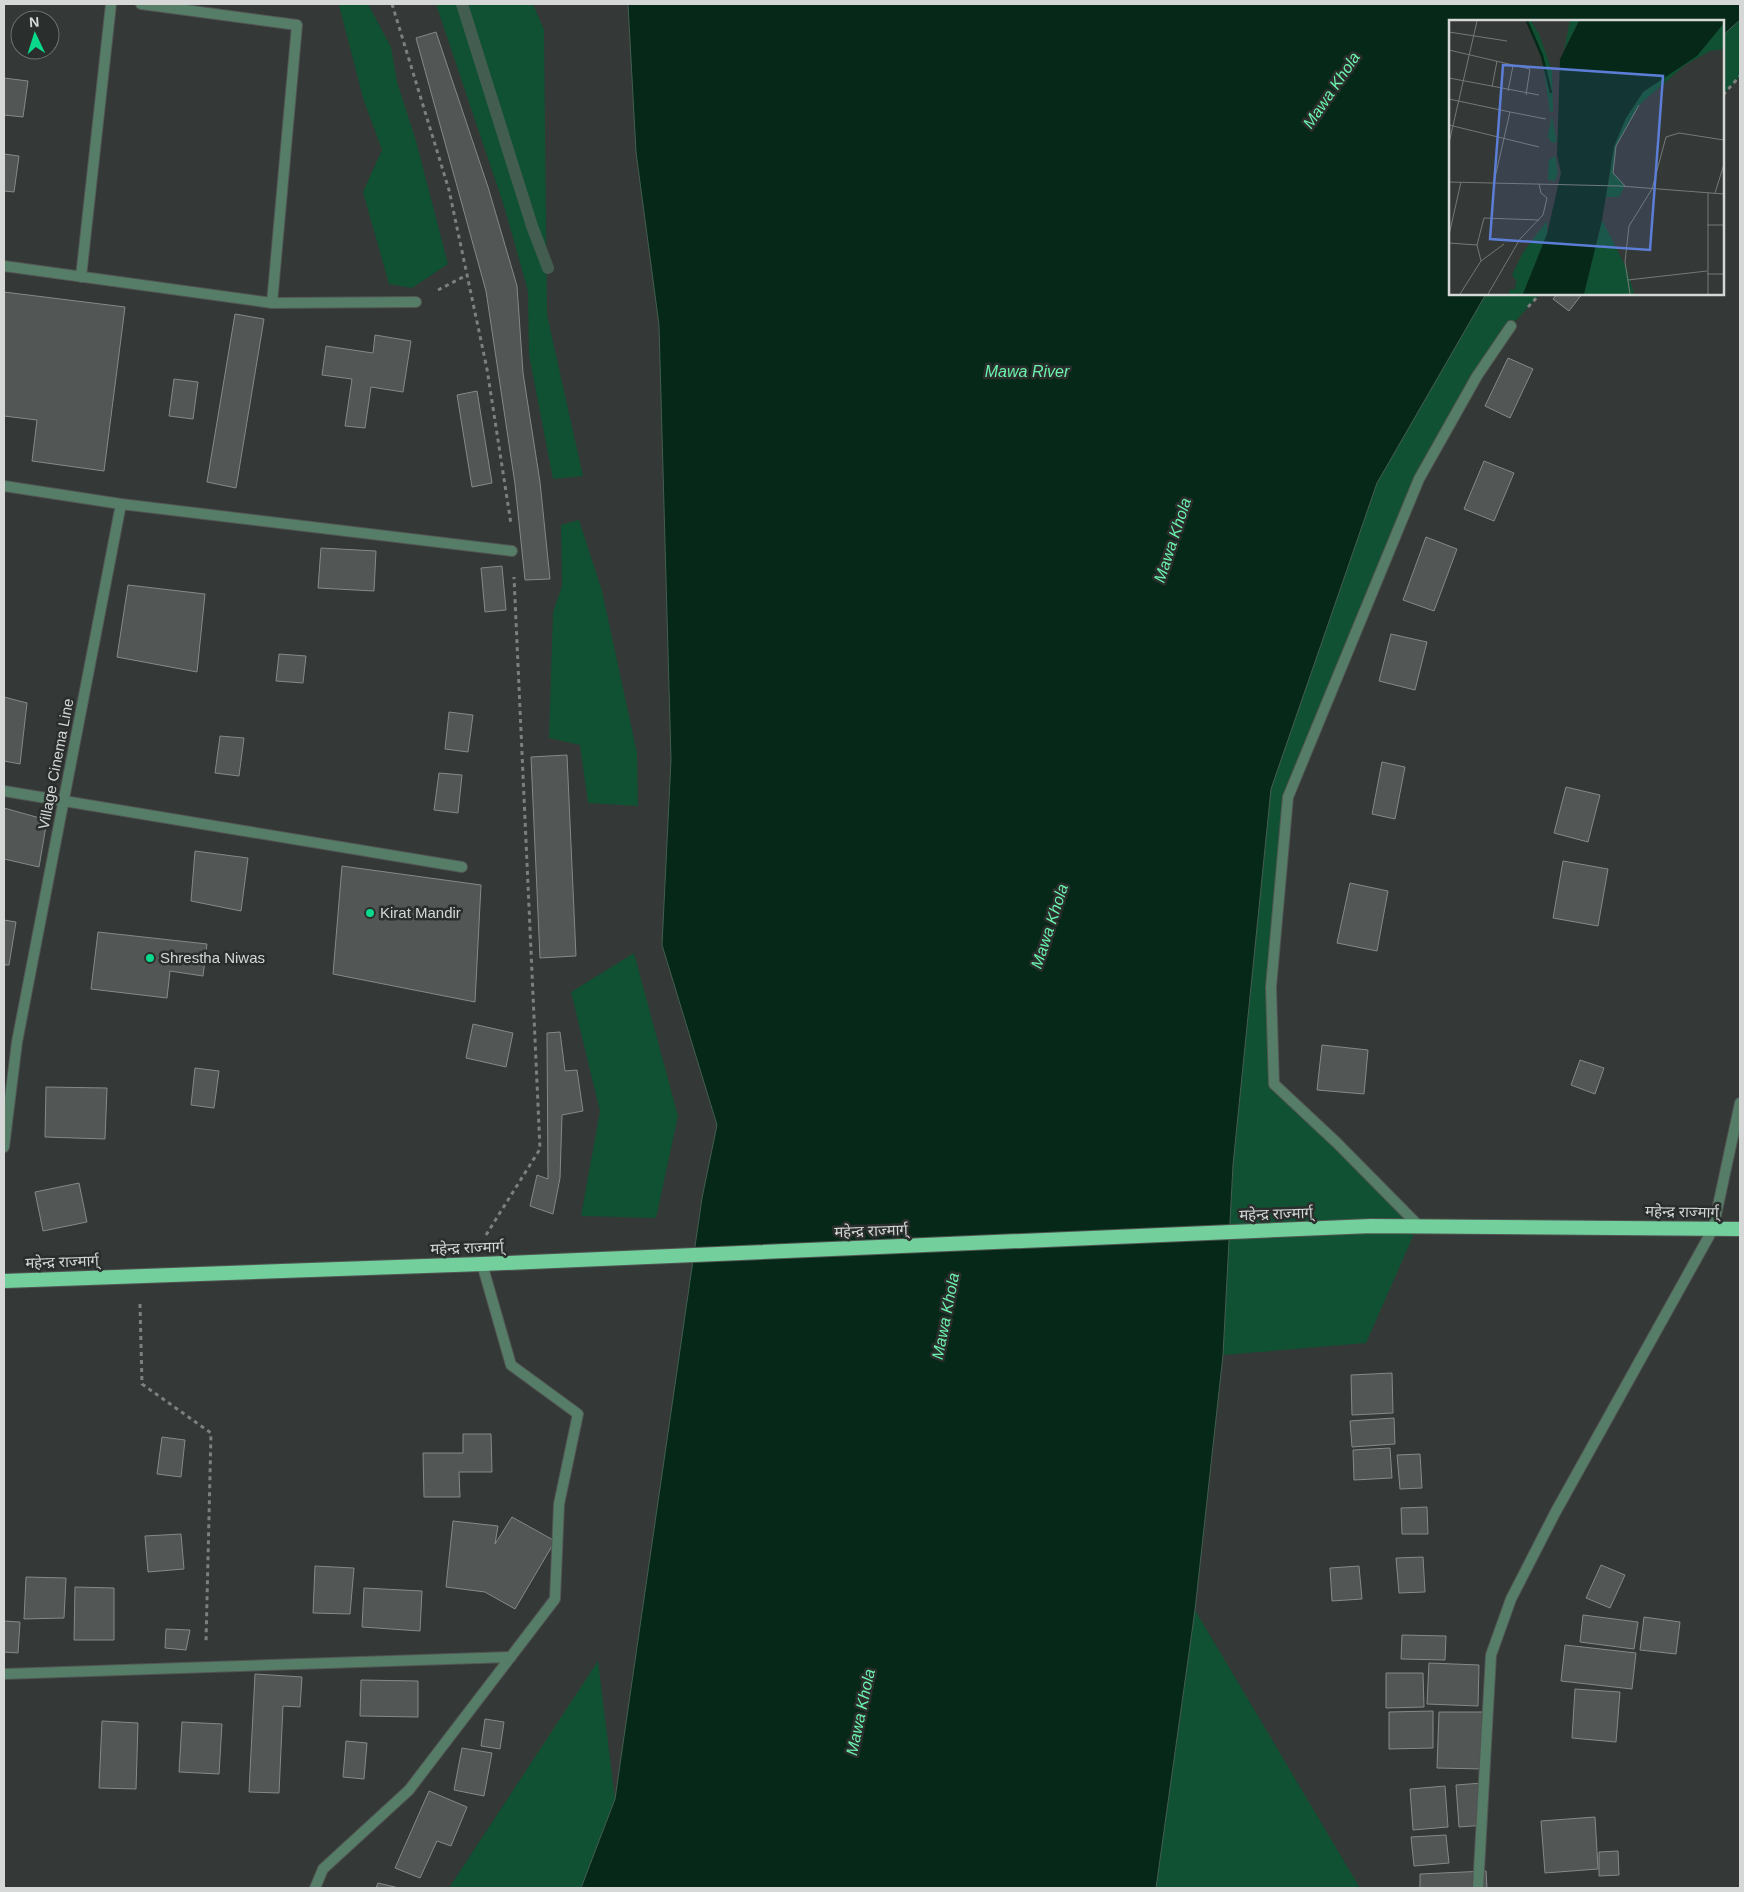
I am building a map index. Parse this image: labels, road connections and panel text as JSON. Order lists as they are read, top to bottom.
{
  "streets": {
    "highway": ["महेन्द्र राज्मार्ग्"],
    "street": ["Village Cinema Line"]
  },
  "water": ["Mawa Khola", "Mawa River"],
  "places": ["Kirat Mandir", "Shrestha Niwas"],
  "north": "top"
}
